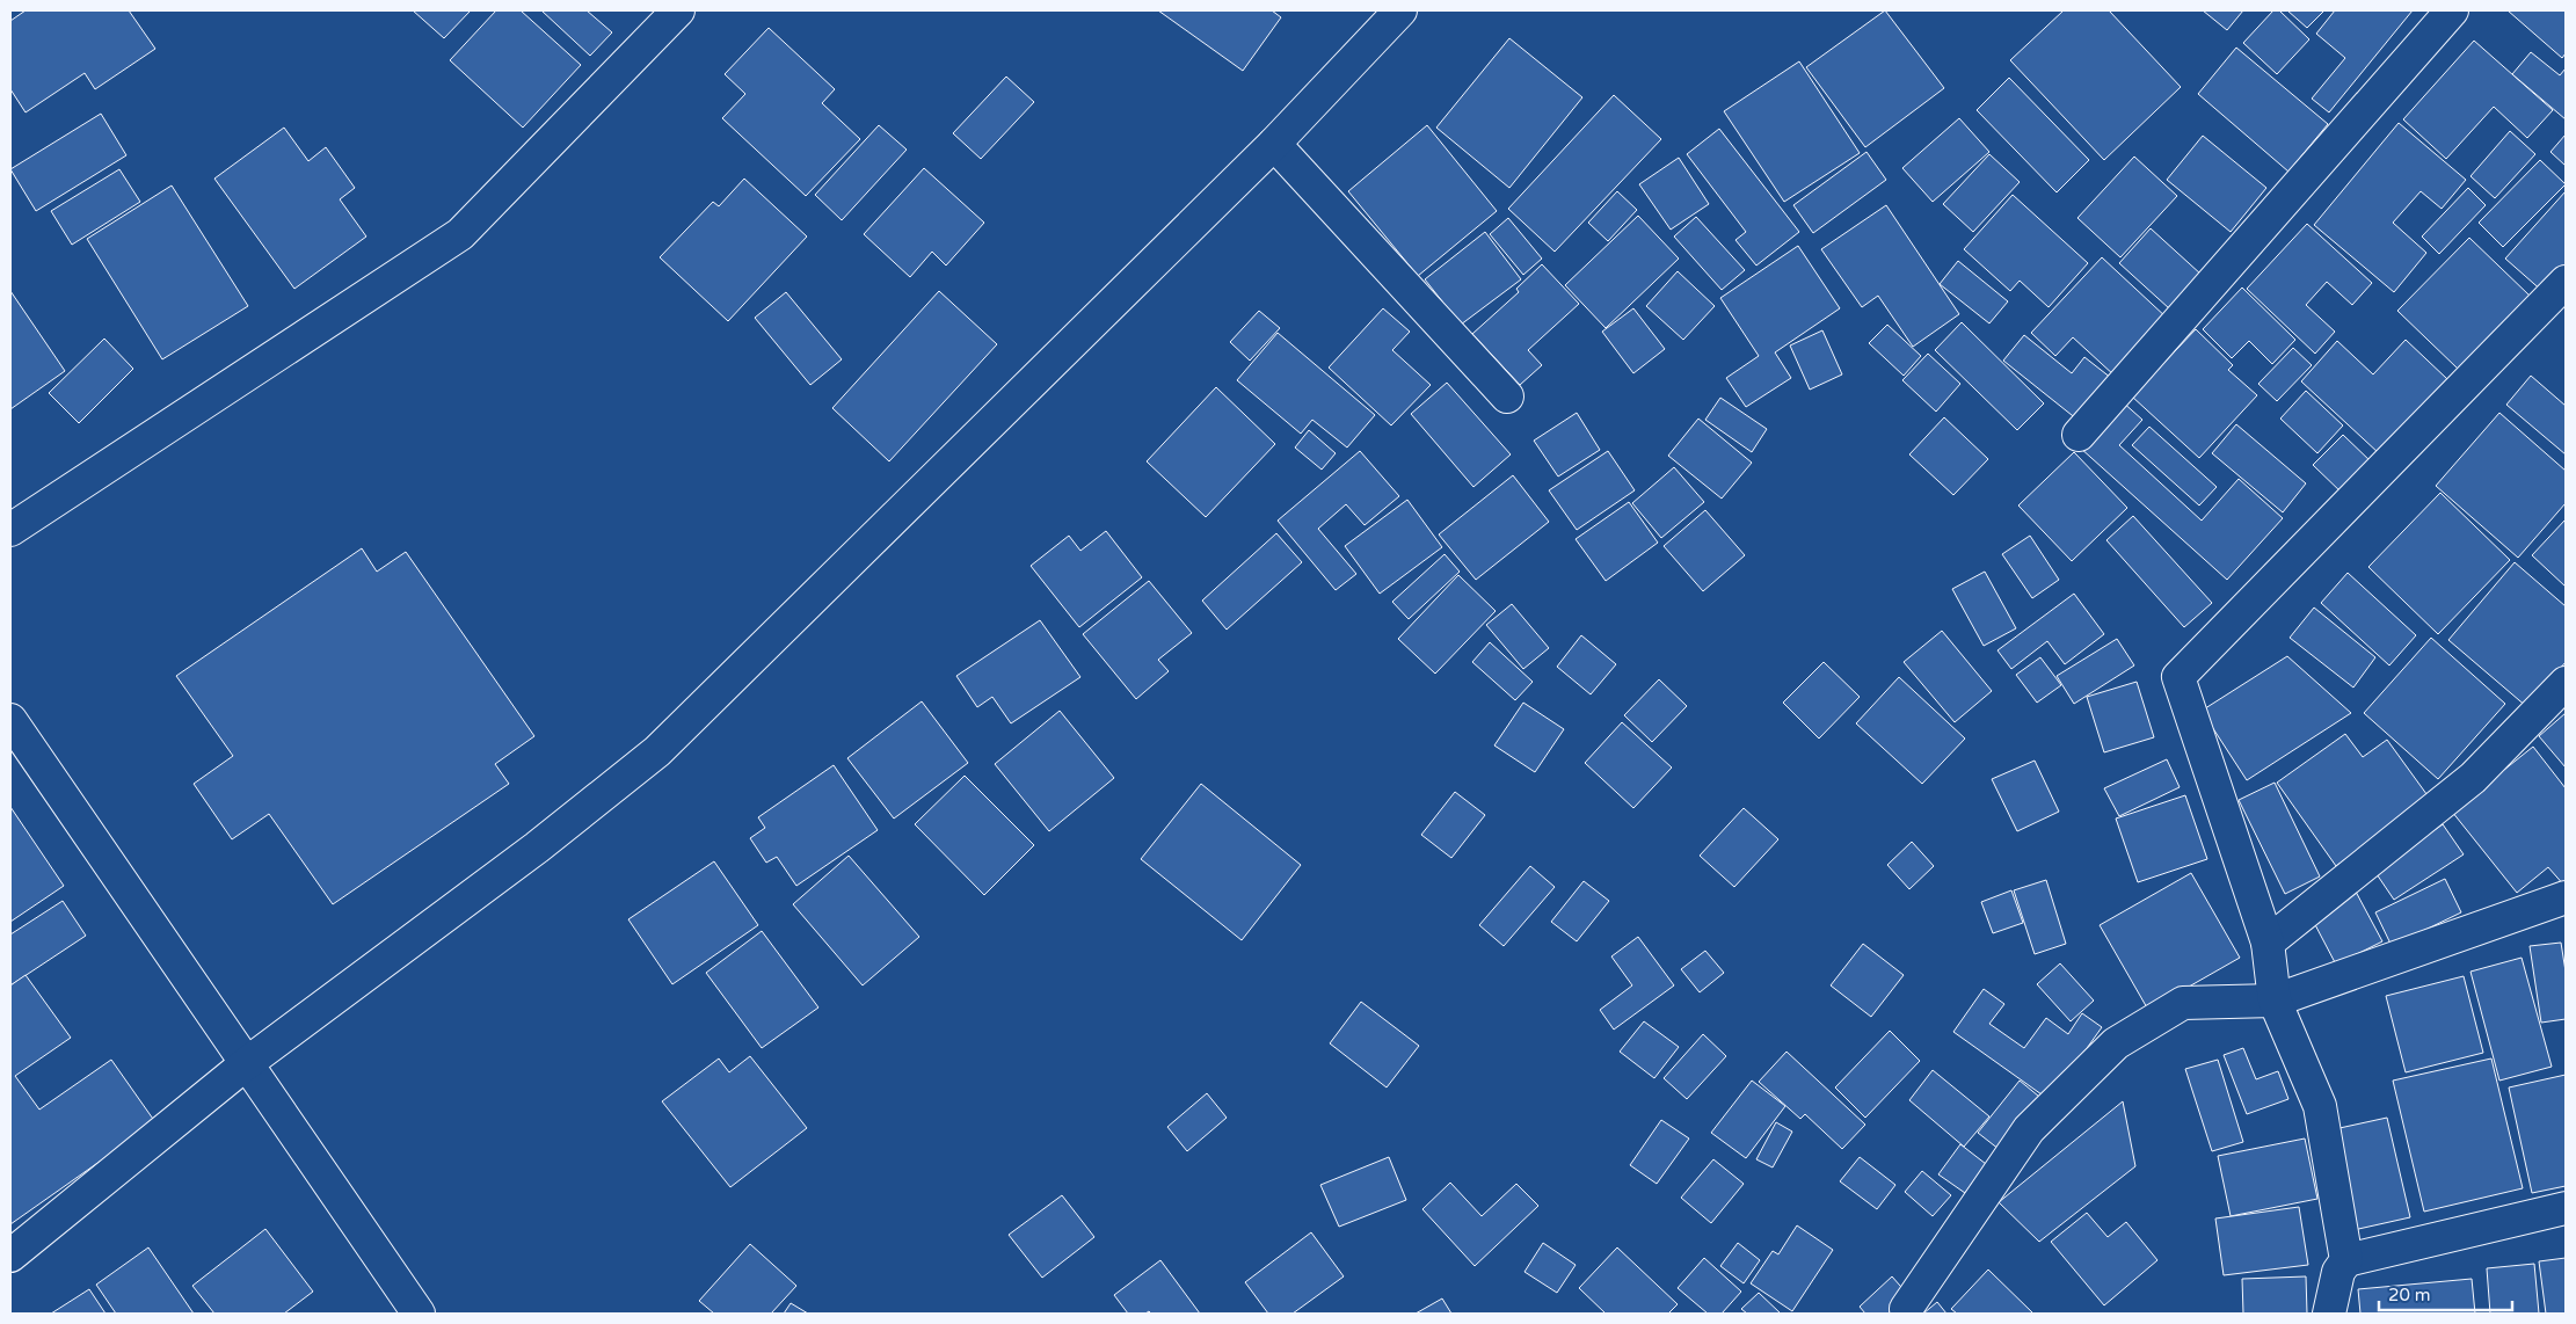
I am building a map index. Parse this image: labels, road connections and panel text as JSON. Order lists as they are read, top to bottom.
{
  "scale_bar": "20 m"
}
